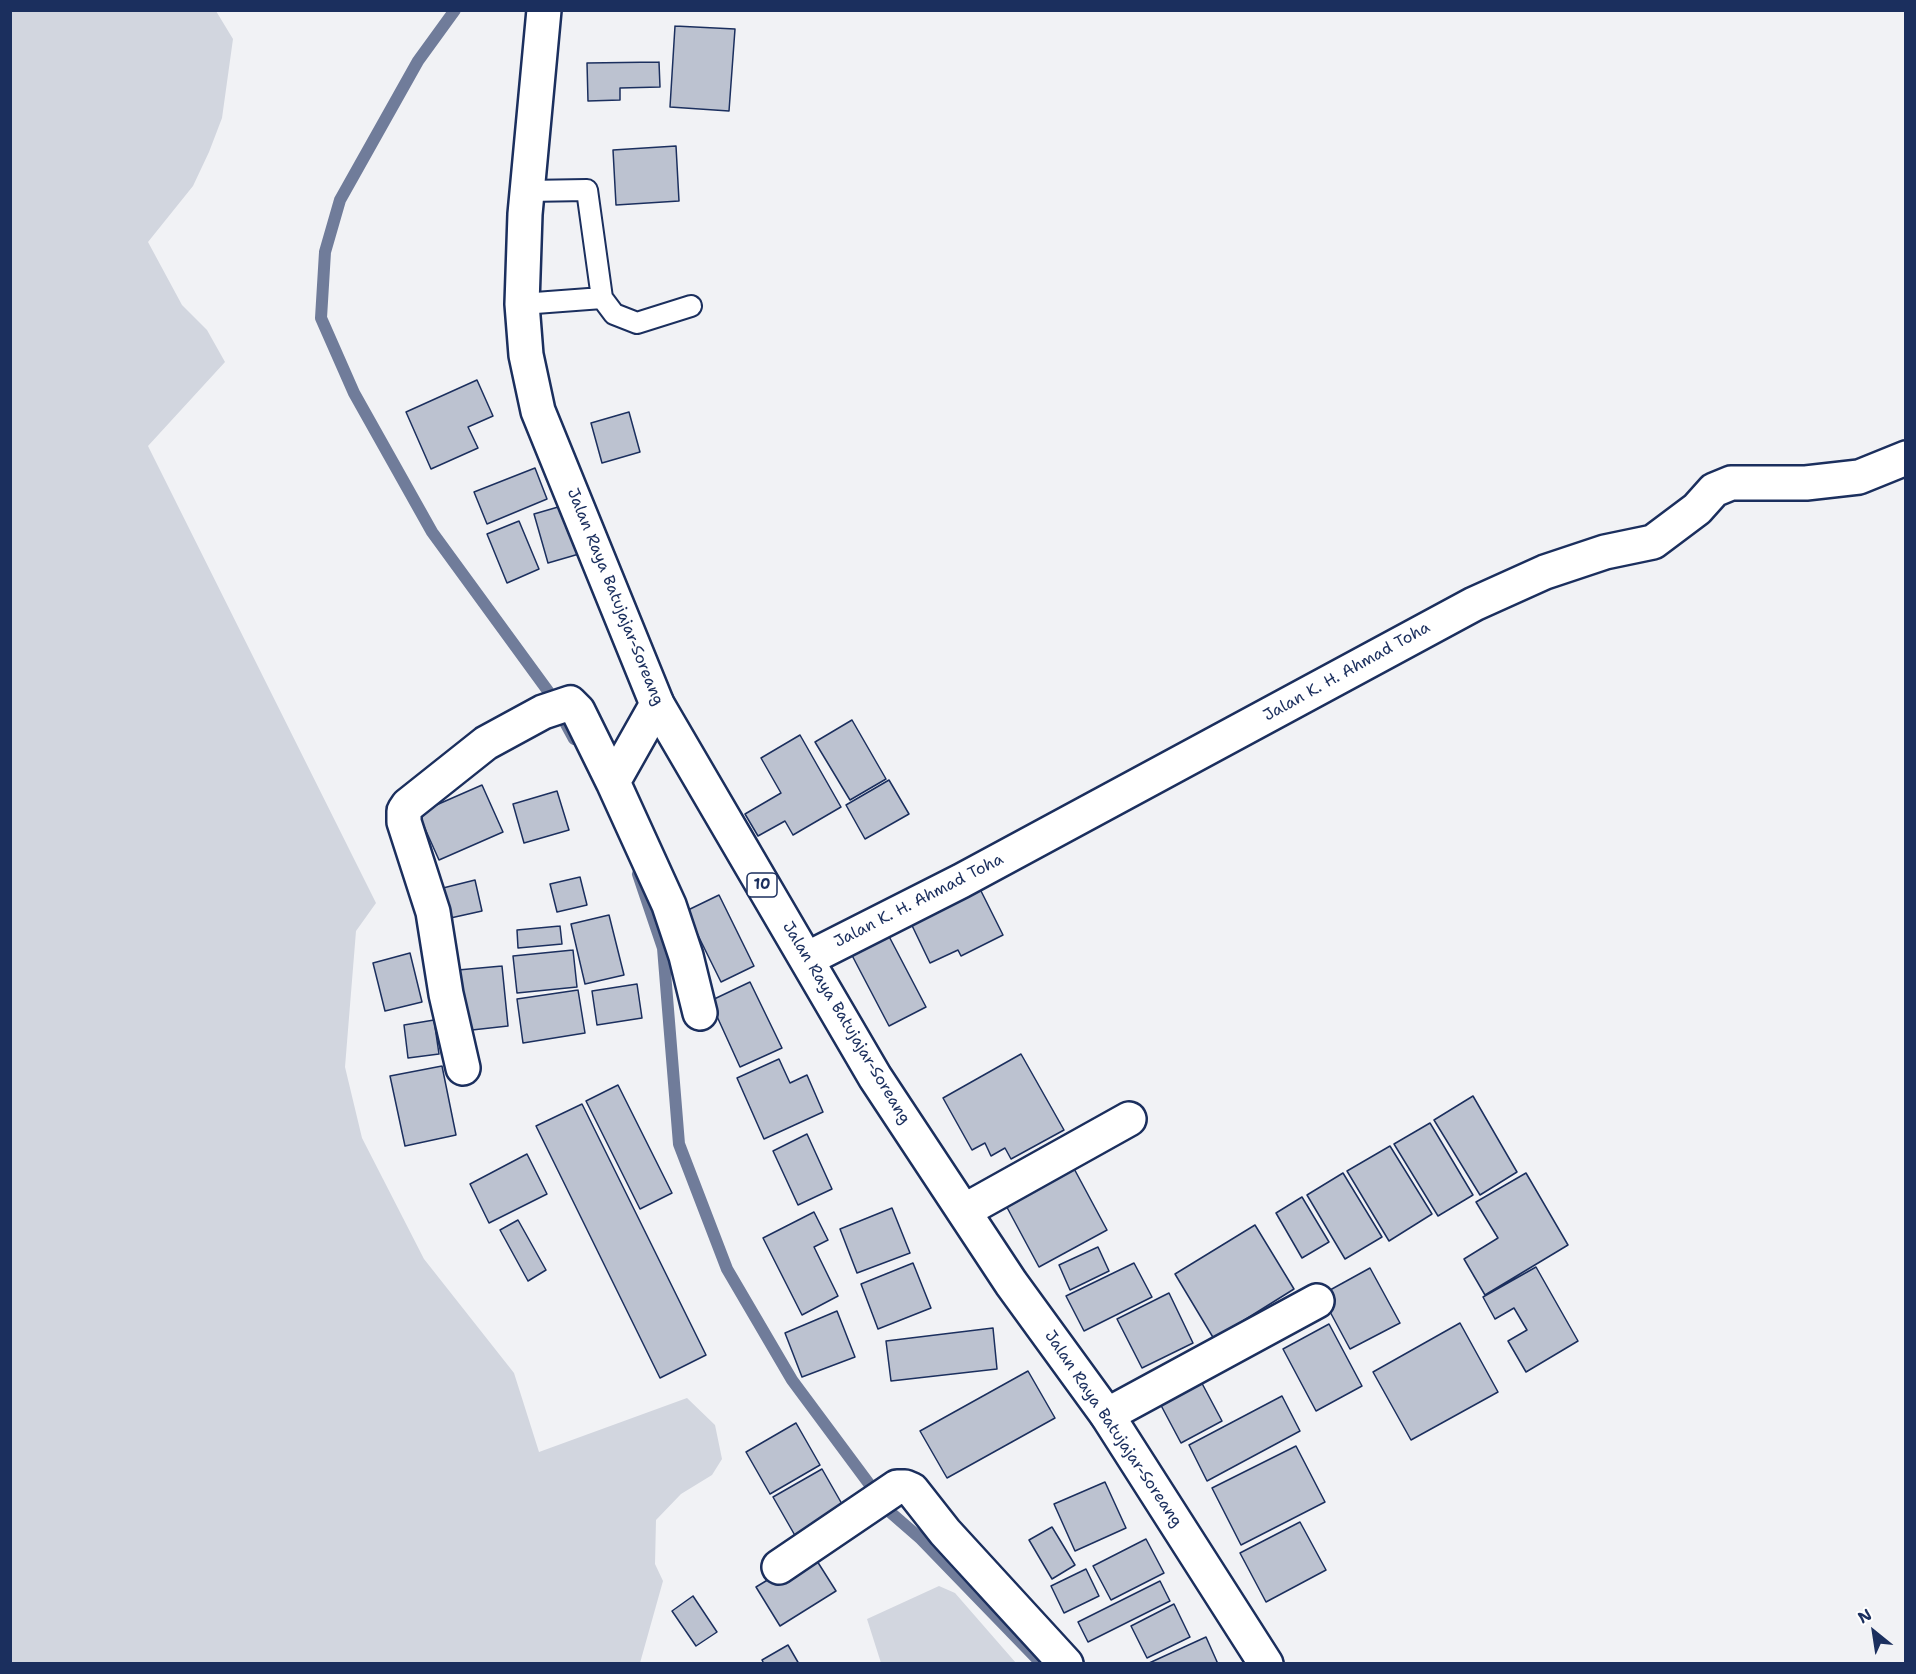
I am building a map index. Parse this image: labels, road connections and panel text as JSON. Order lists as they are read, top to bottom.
{
  "streets": {
    "main road": ["Jalan Raya Batujajar-Soreang", "Jalan K. H. Ahmad Toha", "10"]
  },
  "crossings": [
    ["Jalan Raya Batujajar-Soreang", "Jalan K. H. Ahmad Toha"]
  ],
  "north": "top left"
}
